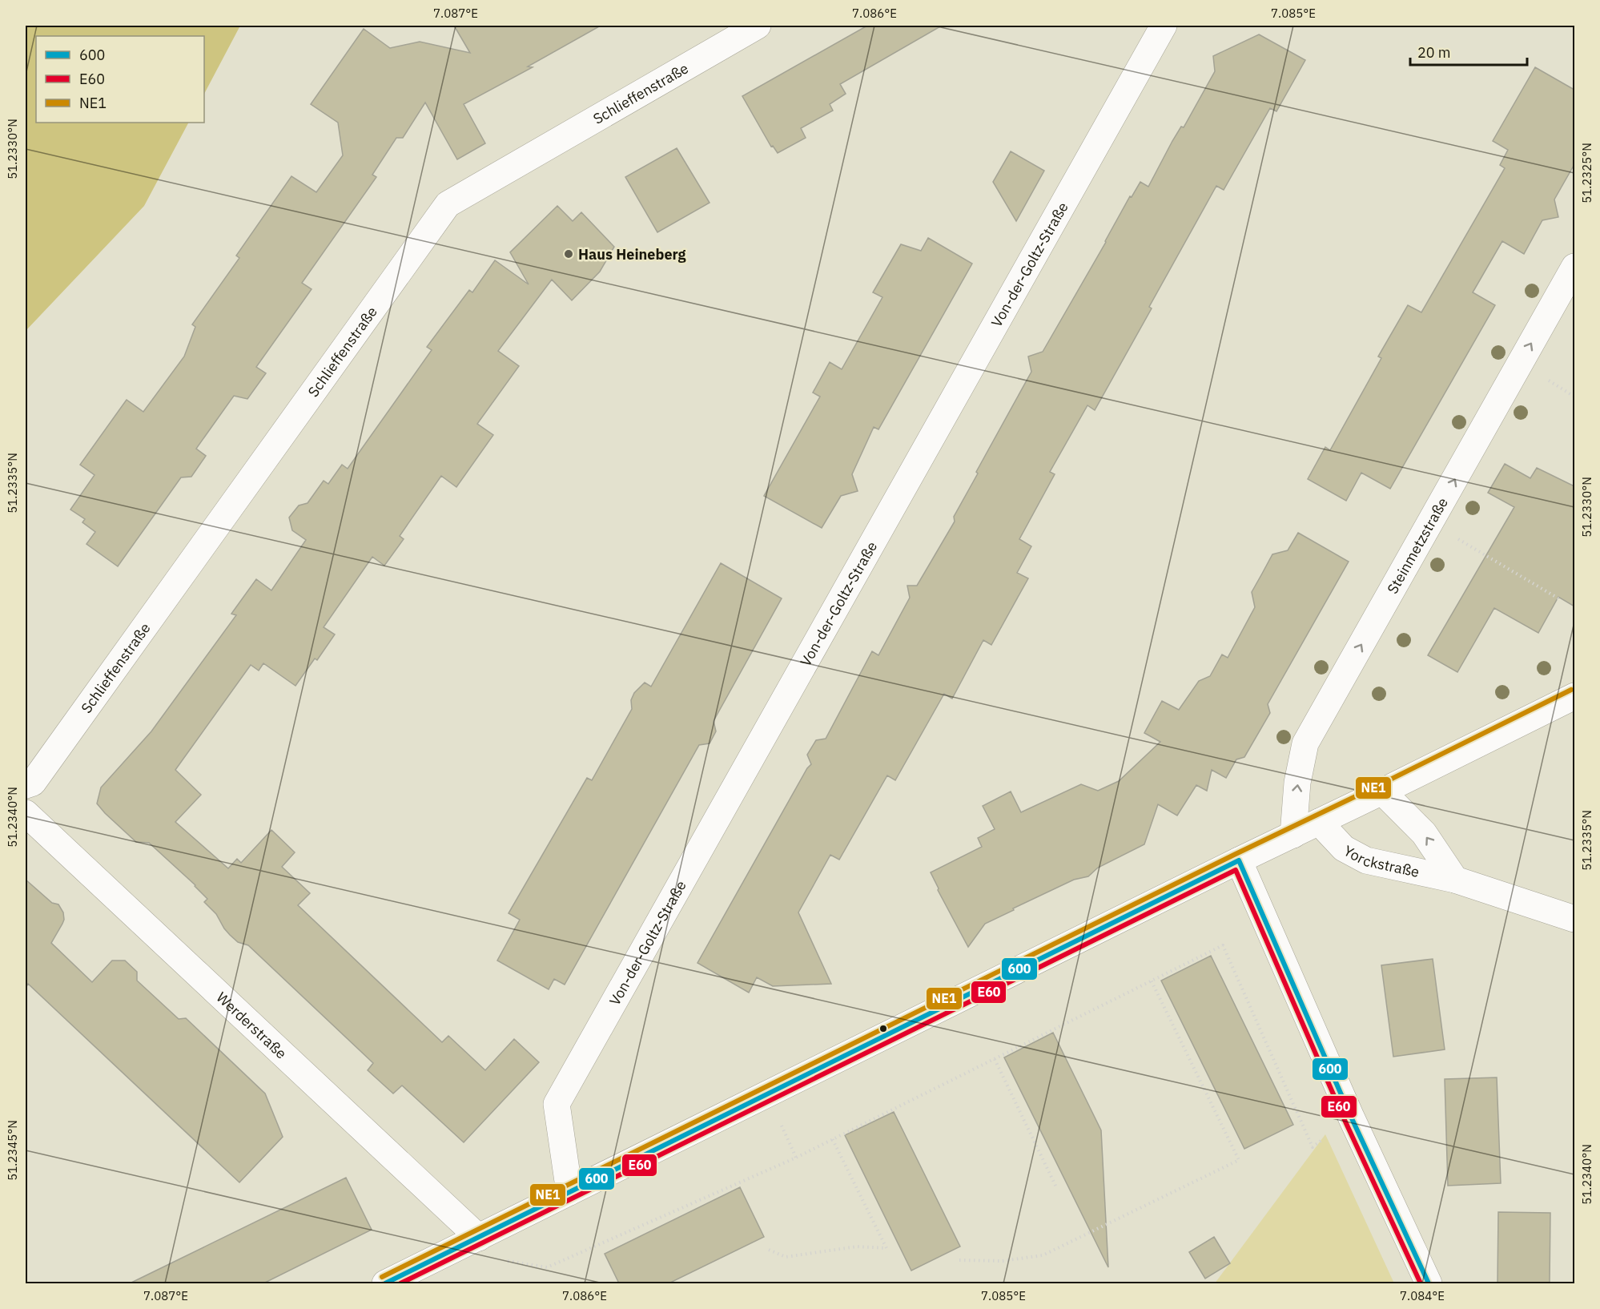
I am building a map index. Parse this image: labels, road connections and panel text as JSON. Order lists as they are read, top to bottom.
{
  "streets": {
    "street": [
      "Schlieffenstraße",
      "Von-der-Goltz-Straße",
      "Steinmetzstraße",
      "Yorckstraße",
      "Werderstraße"
    ]
  },
  "one_way": ["Steinmetzstraße"],
  "places": ["Haus Heineberg"],
  "lines": ["transit line NE1", "transit line 600", "transit line E60"],
  "legend": ["600", "E60", "NE1"],
  "scale_bar": "20 m",
  "coordinates": [
    "7.087°E",
    "7.086°E",
    "7.085°E",
    "51.2330°N",
    "51.2325°N",
    "51.2335°N",
    "51.2340°N",
    "51.2345°N",
    "7.084°E"
  ]
}
